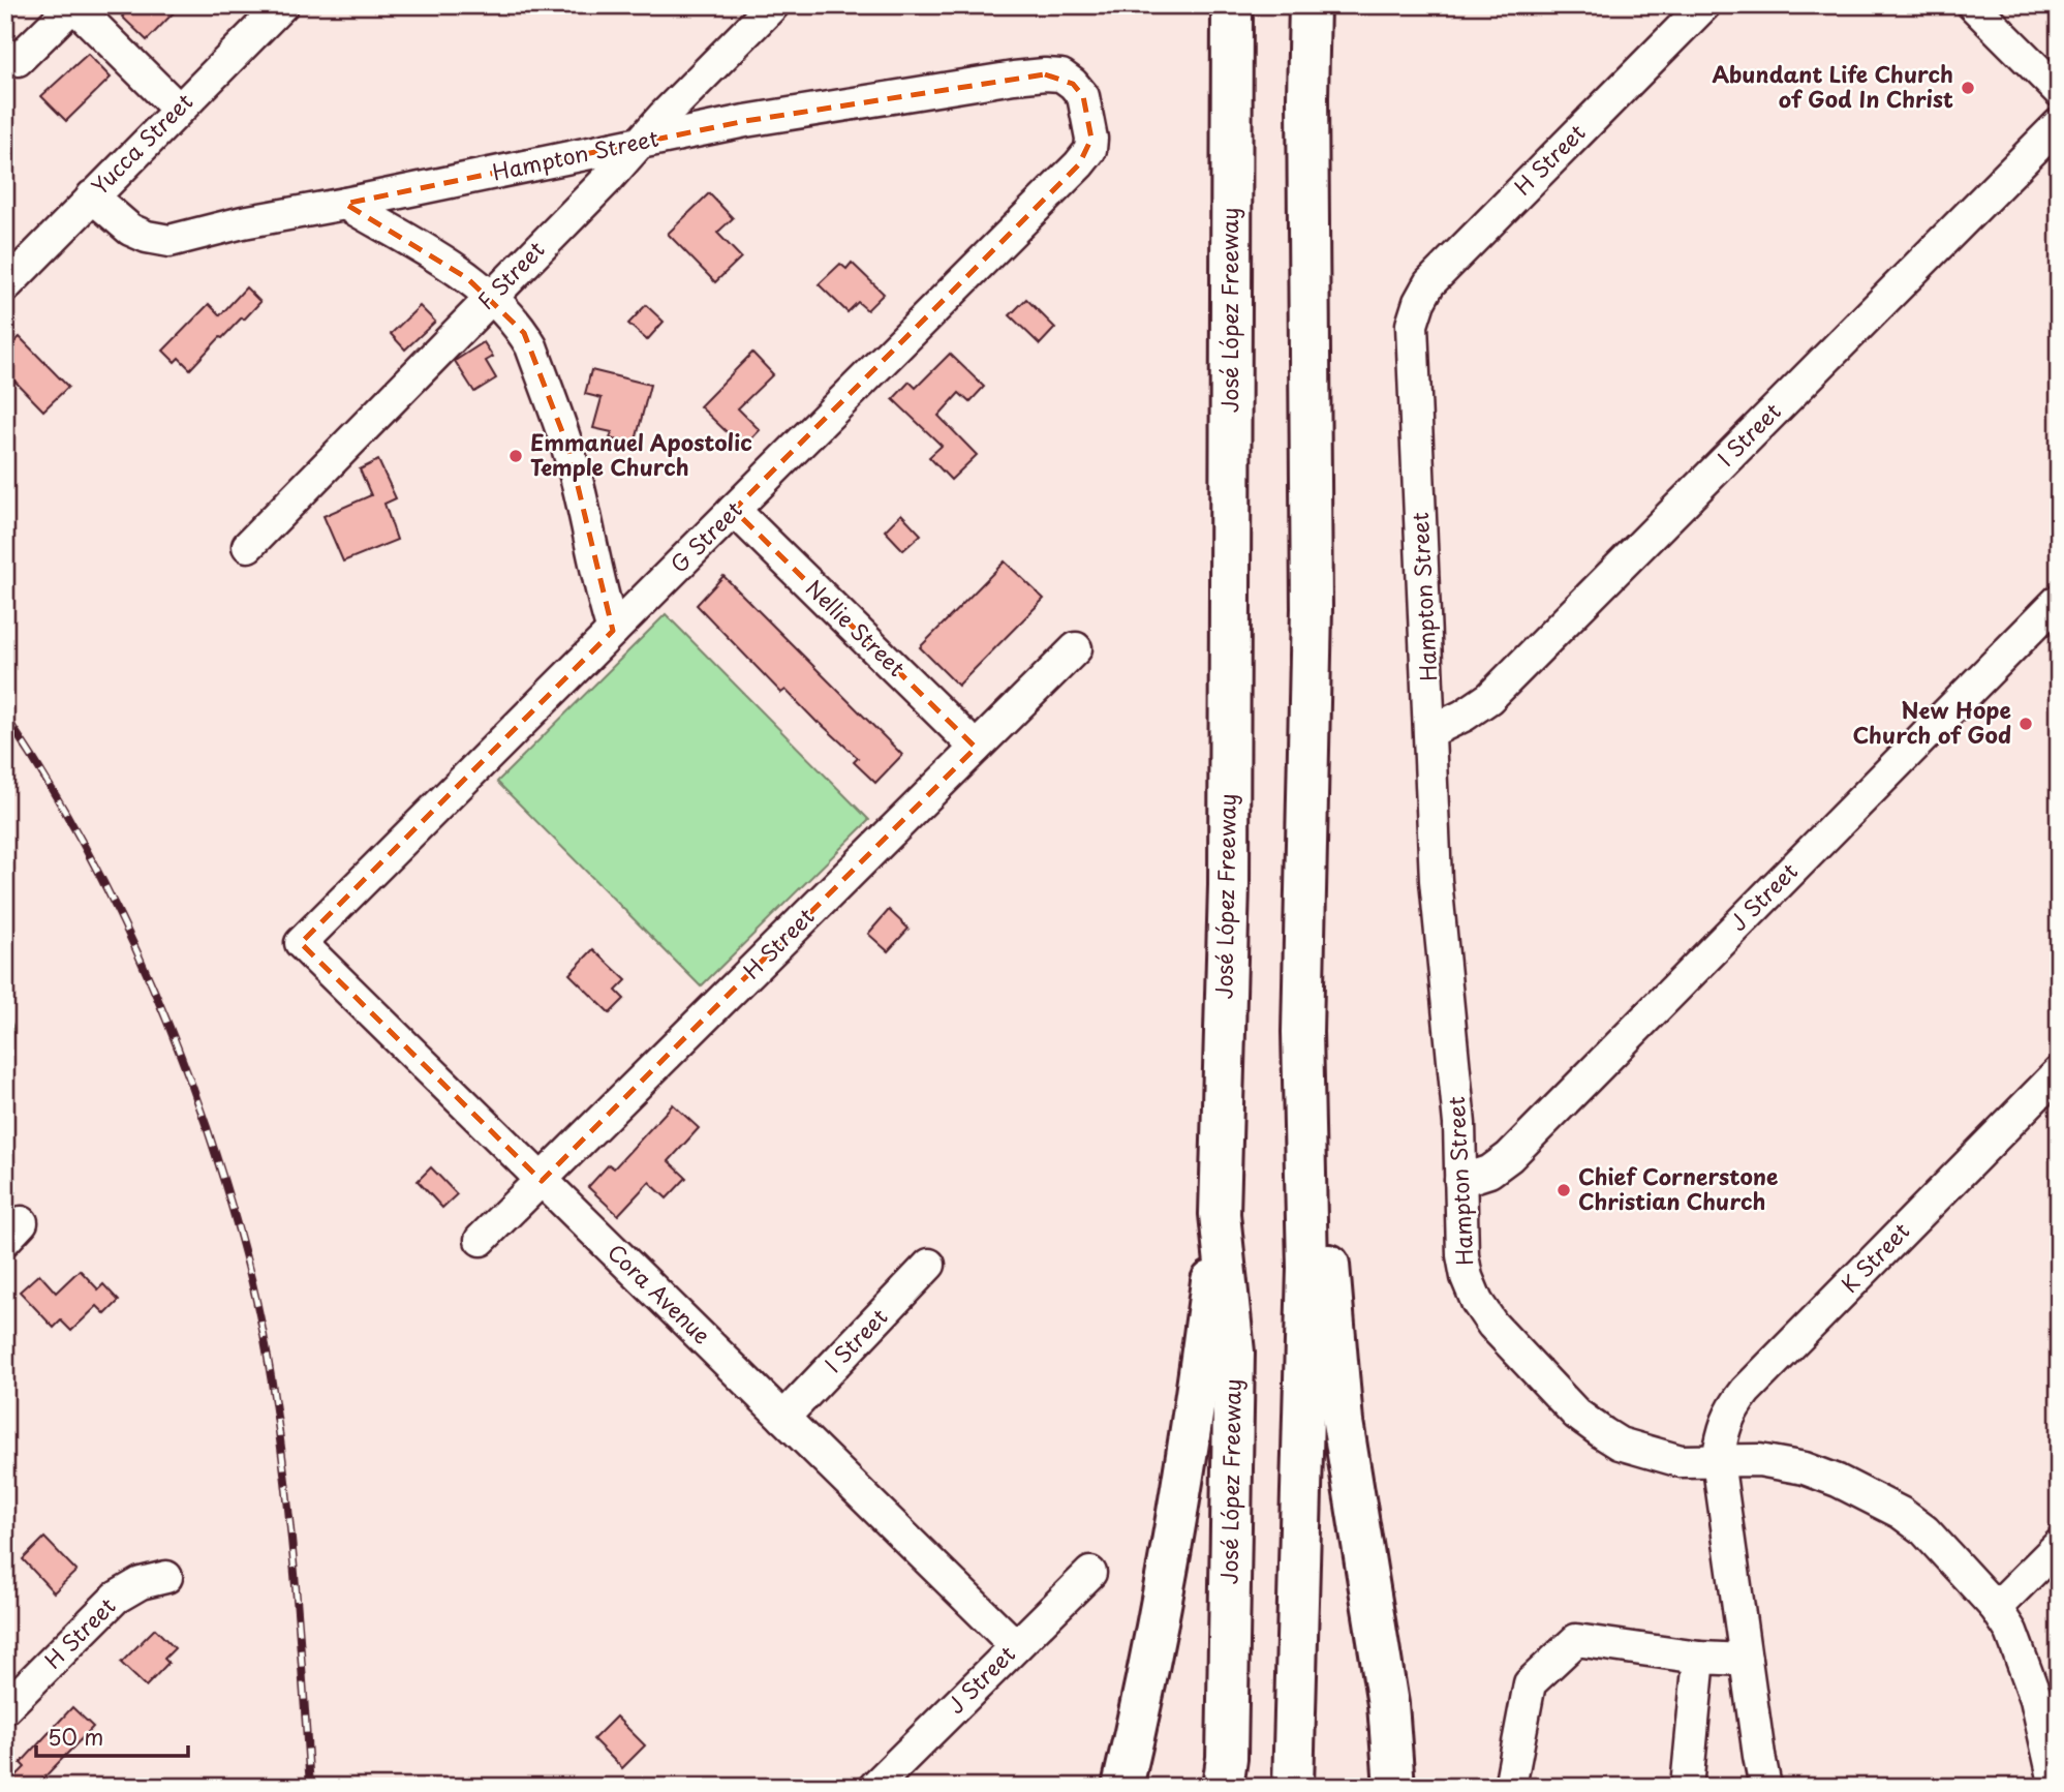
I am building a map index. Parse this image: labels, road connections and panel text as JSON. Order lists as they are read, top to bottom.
{
  "streets": {
    "highway": ["José López Freeway"],
    "street": [
      "Yucca Street",
      "Hampton Street",
      "H Street",
      "F Street",
      "I Street",
      "G Street",
      "Nellie Street",
      "J Street",
      "K Street",
      "Cora Avenue"
    ]
  },
  "crossings": [
    ["Yucca Street", "Hampton Street"],
    ["Hampton Street", "H Street"],
    ["Hampton Street", "F Street"],
    ["Hampton Street", "I Street"],
    ["Hampton Street", "G Street"],
    ["Hampton Street", "J Street"],
    ["Hampton Street", "K Street"],
    ["H Street", "Nellie Street"],
    ["H Street", "Cora Avenue"],
    ["I Street", "Cora Avenue"],
    ["G Street", "Nellie Street"],
    ["G Street", "Cora Avenue"],
    ["J Street", "Cora Avenue"]
  ],
  "places": [
    "Abundant Life Church of God In Christ",
    "Emmanuel Apostolic Temple Church",
    "New Hope Church of God",
    "Chief Cornerstone Christian Church"
  ],
  "scale_bar": "50 m"
}
